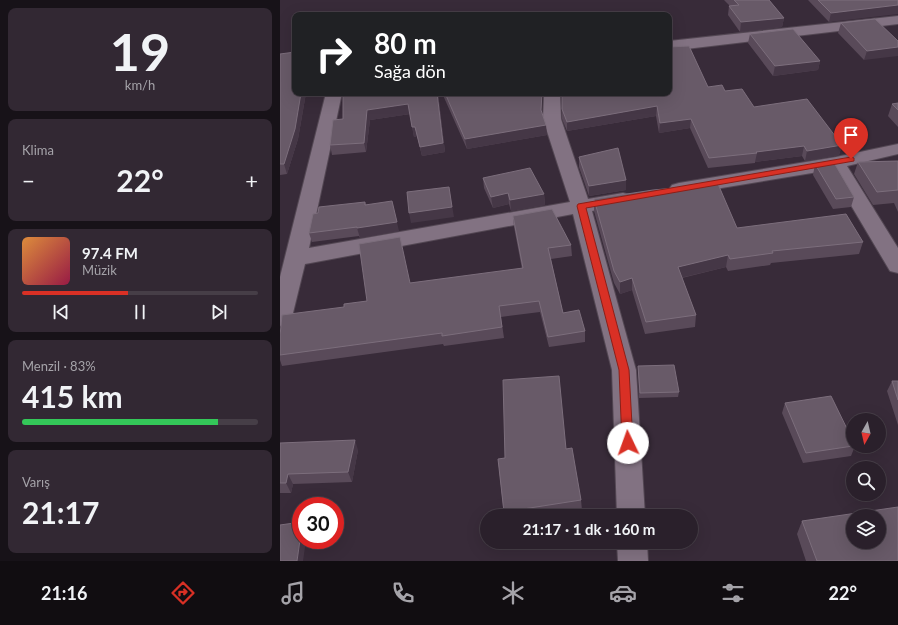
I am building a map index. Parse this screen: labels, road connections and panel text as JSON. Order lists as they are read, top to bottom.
{
  "north": "bottom",
  "page": {
    "tile": [
      ["19", "km/h"],
      "Klima",
      ["Menzil · 83%", "415 km"],
      ["Varış", "21:17"]
    ],
    "turn": ["80 m", "Sağa dön"],
    "heat": ["−", "22°", "+"],
    "song": ["97.4 FM", "Müzik"],
    "limit": "30",
    "trip": "21:17 · 1 dk · 160 m",
    "tabs": ["21:16", "22°"]
  }
}
